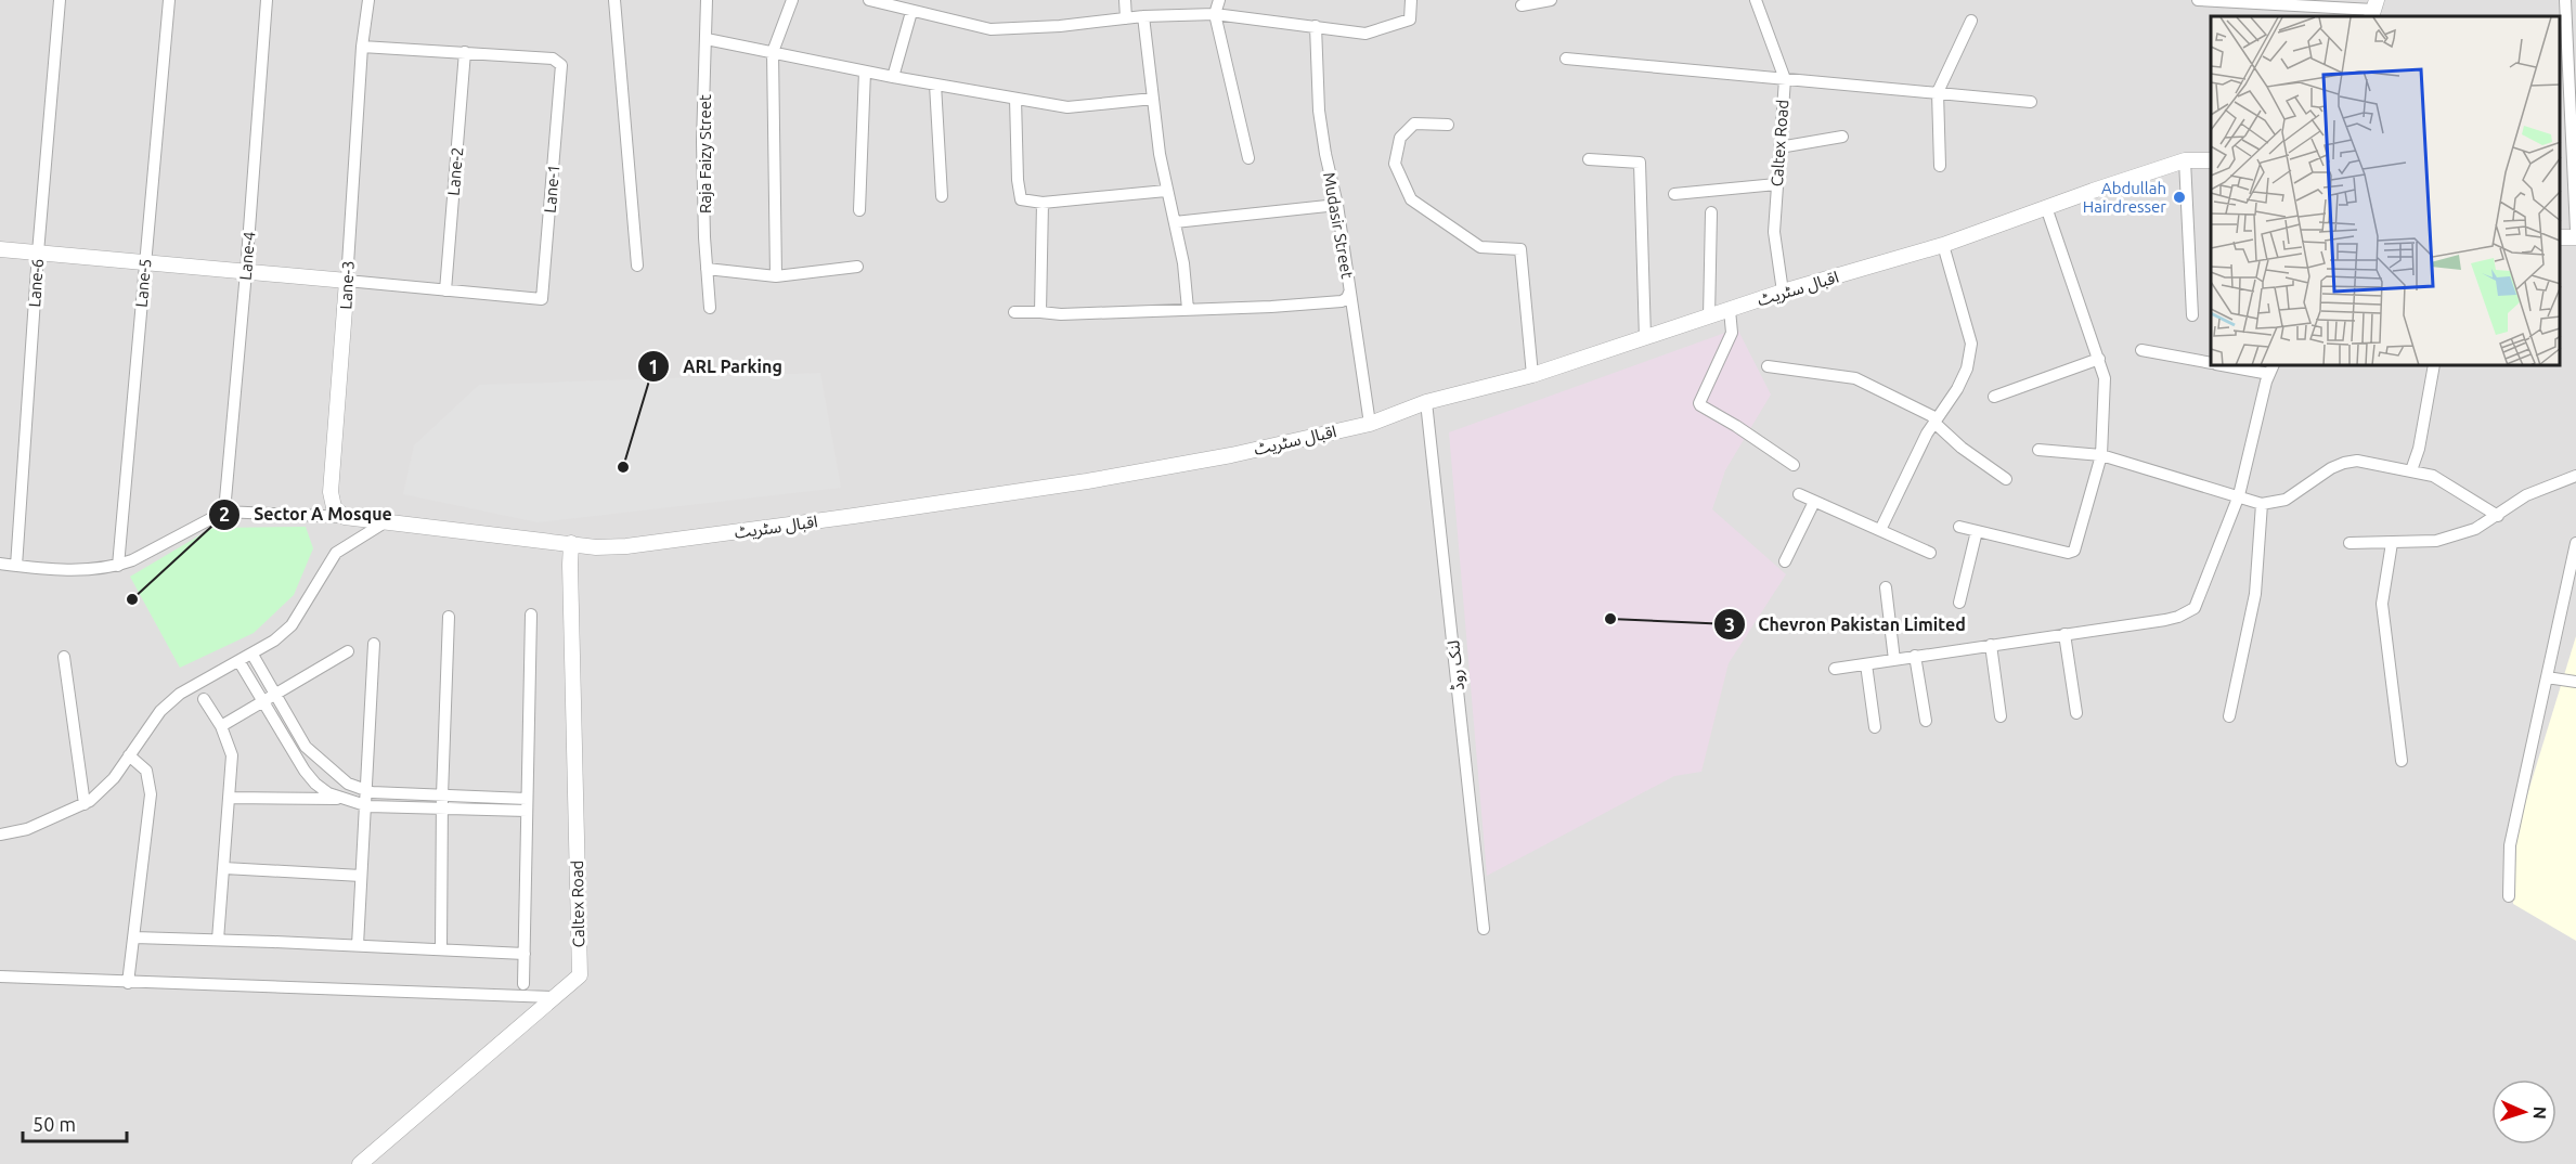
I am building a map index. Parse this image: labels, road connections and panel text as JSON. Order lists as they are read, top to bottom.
{
  "streets": {
    "street": [
      "Caltex Road",
      "Raja Faizy Street",
      "Lane-2",
      "Lane-1",
      "Mudasir Street",
      "Lane-4",
      "Lane-6",
      "Lane-5",
      "Lane-3",
      "اقبال سٹریٹ",
      "لنک روڈ"
    ]
  },
  "crossings": [
    ["Caltex Road", "اقبال سٹریٹ"],
    ["Lane-2", "Lane-1"],
    ["Mudasir Street", "اقبال سٹریٹ"],
    ["Lane-3", "اقبال سٹریٹ"],
    ["اقبال سٹریٹ", "لنک روڈ"]
  ],
  "places": [
    "Abdullah Hairdresser",
    "ARL Parking",
    "Sector A Mosque",
    "Chevron Pakistan Limited"
  ],
  "scale_bar": "50 m",
  "north": "right"
}
